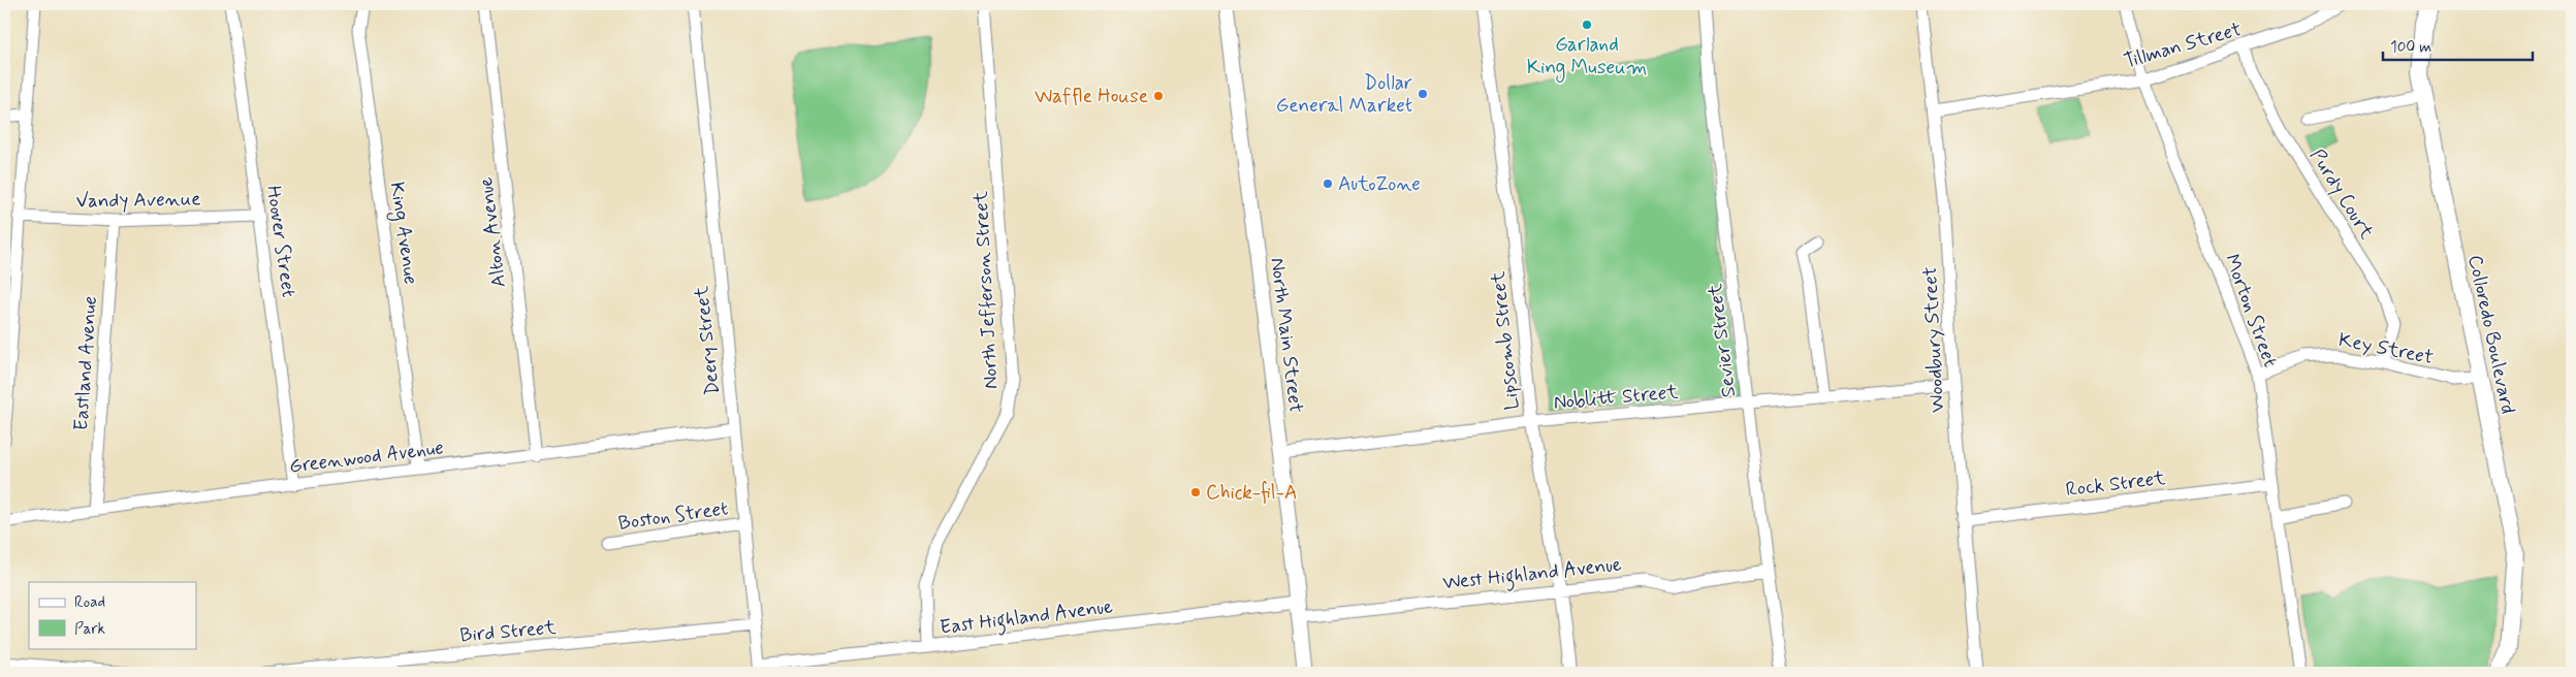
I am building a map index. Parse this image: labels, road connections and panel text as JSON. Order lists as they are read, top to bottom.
{
  "streets": {
    "highway": ["Colloredo Boulevard"],
    "main road": ["North Main Street"],
    "street": [
      "Tillman Street",
      "Purdy Court",
      "Vandy Avenue",
      "Alton Avenue",
      "King Avenue",
      "Hoover Street",
      "North Jefferson Street",
      "Morton Street",
      "Woodbury Street",
      "Deery Street",
      "Lipscomb Street",
      "Sevier Street",
      "Key Street",
      "Eastland Avenue",
      "Noblitt Street",
      "Greenwood Avenue",
      "Rock Street",
      "Boston Street",
      "West Highland Avenue",
      "East Highland Avenue",
      "Bird Street"
    ]
  },
  "crossings": [
    ["Tillman Street", "Purdy Court"],
    ["Tillman Street", "Morton Street"],
    ["Tillman Street", "Woodbury Street"],
    ["Purdy Court", "Key Street"],
    ["Vandy Avenue", "Hoover Street"],
    ["Vandy Avenue", "Eastland Avenue"],
    ["Alton Avenue", "Greenwood Avenue"],
    ["King Avenue", "Greenwood Avenue"],
    ["Hoover Street", "Greenwood Avenue"],
    ["North Jefferson Street", "East Highland Avenue"],
    ["Morton Street", "Key Street"],
    ["Morton Street", "Rock Street"],
    ["Colloredo Boulevard", "Key Street"],
    ["North Main Street", "Noblitt Street"],
    ["North Main Street", "West Highland Avenue"],
    ["North Main Street", "East Highland Avenue"],
    ["Woodbury Street", "Noblitt Street"],
    ["Woodbury Street", "Rock Street"],
    ["Deery Street", "Greenwood Avenue"],
    ["Deery Street", "Boston Street"],
    ["Deery Street", "East Highland Avenue"],
    ["Deery Street", "Bird Street"],
    ["Lipscomb Street", "Noblitt Street"],
    ["Lipscomb Street", "West Highland Avenue"],
    ["Sevier Street", "Noblitt Street"],
    ["Sevier Street", "West Highland Avenue"],
    ["Eastland Avenue", "Greenwood Avenue"]
  ],
  "places": [
    "Garland King Museum",
    "Dollar General Market",
    "Waffle House",
    "AutoZone",
    "Chick-fil-A"
  ],
  "legend": ["Road", "Park"],
  "scale_bar": "100 m"
}
